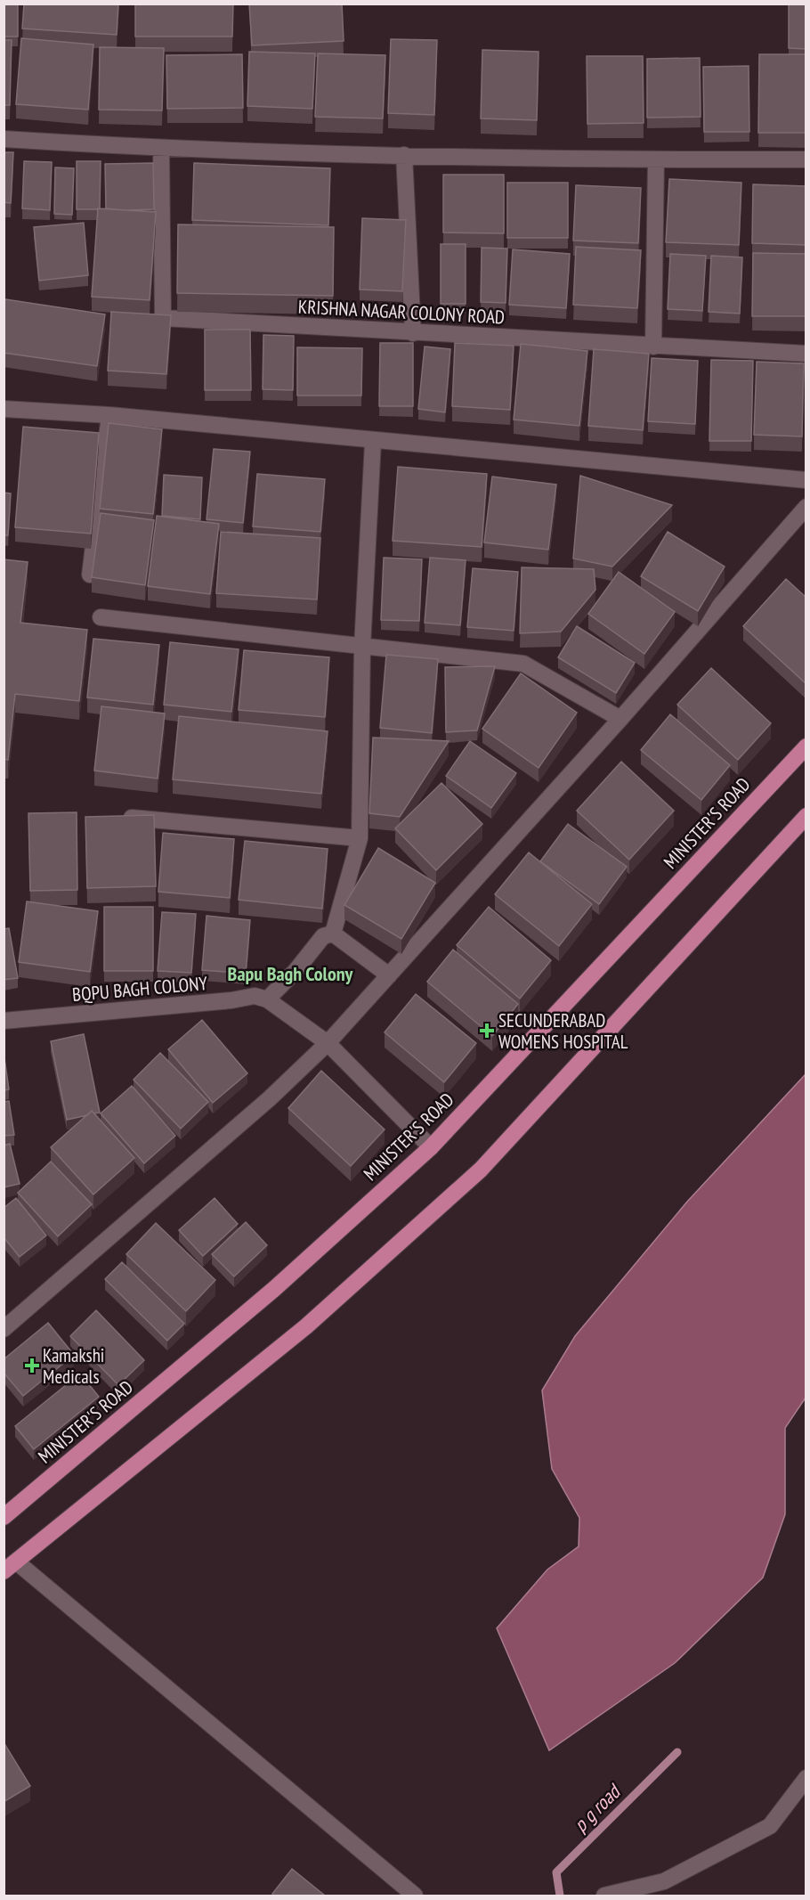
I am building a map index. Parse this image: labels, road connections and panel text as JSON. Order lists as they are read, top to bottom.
{
  "streets": {
    "main road": ["MINISTER'S ROAD"],
    "street": ["KRISHNA NAGAR COLONY ROAD", "BQPU BAGH COLONY"]
  },
  "districts": ["Bapu Bagh Colony"],
  "water": ["p g road"],
  "places": {
    "health": ["SECUNDERABAD WOMENS HOSPITAL", "Kamakshi Medicals"]
  }
}
